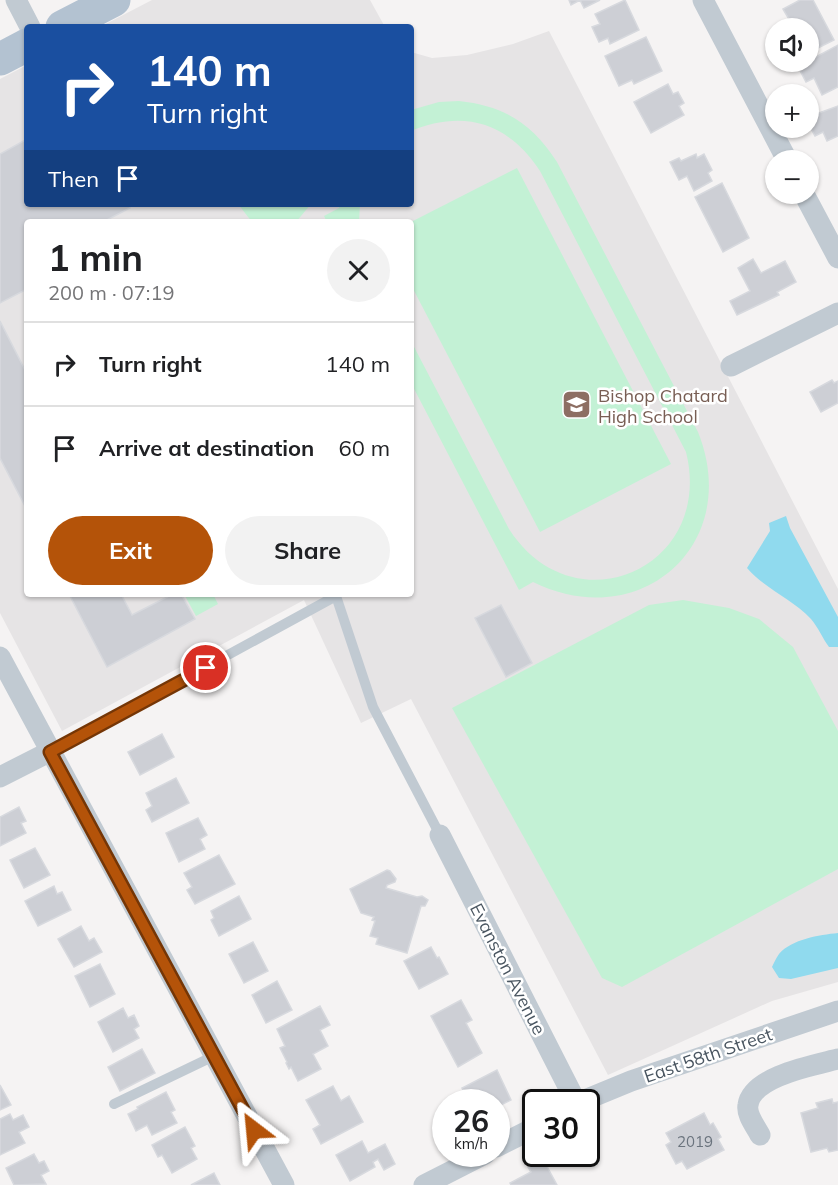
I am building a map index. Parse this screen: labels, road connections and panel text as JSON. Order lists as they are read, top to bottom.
{
  "streets": {
    "street": ["Evanston Avenue", "East 58th Street"]
  },
  "places": {
    "school or university": ["Bishop Chatard High School"]
  },
  "house_numbers": ["2019"],
  "page": {
    "map_buttons": ["+", "−"],
    "turn": ["140 m", "Turn right"],
    "then": "Then",
    "heading": ["1 min", "200 m · 07:19"],
    "list": [
      {
        "name": "Turn right",
        "value": "140 m"
      },
      {
        "name": "Arrive at destination",
        "value": "60 m"
      }
    ],
    "buttons": ["Exit", "Share"],
    "speed": "26 km/h",
    "limit": "30"
  }
}
